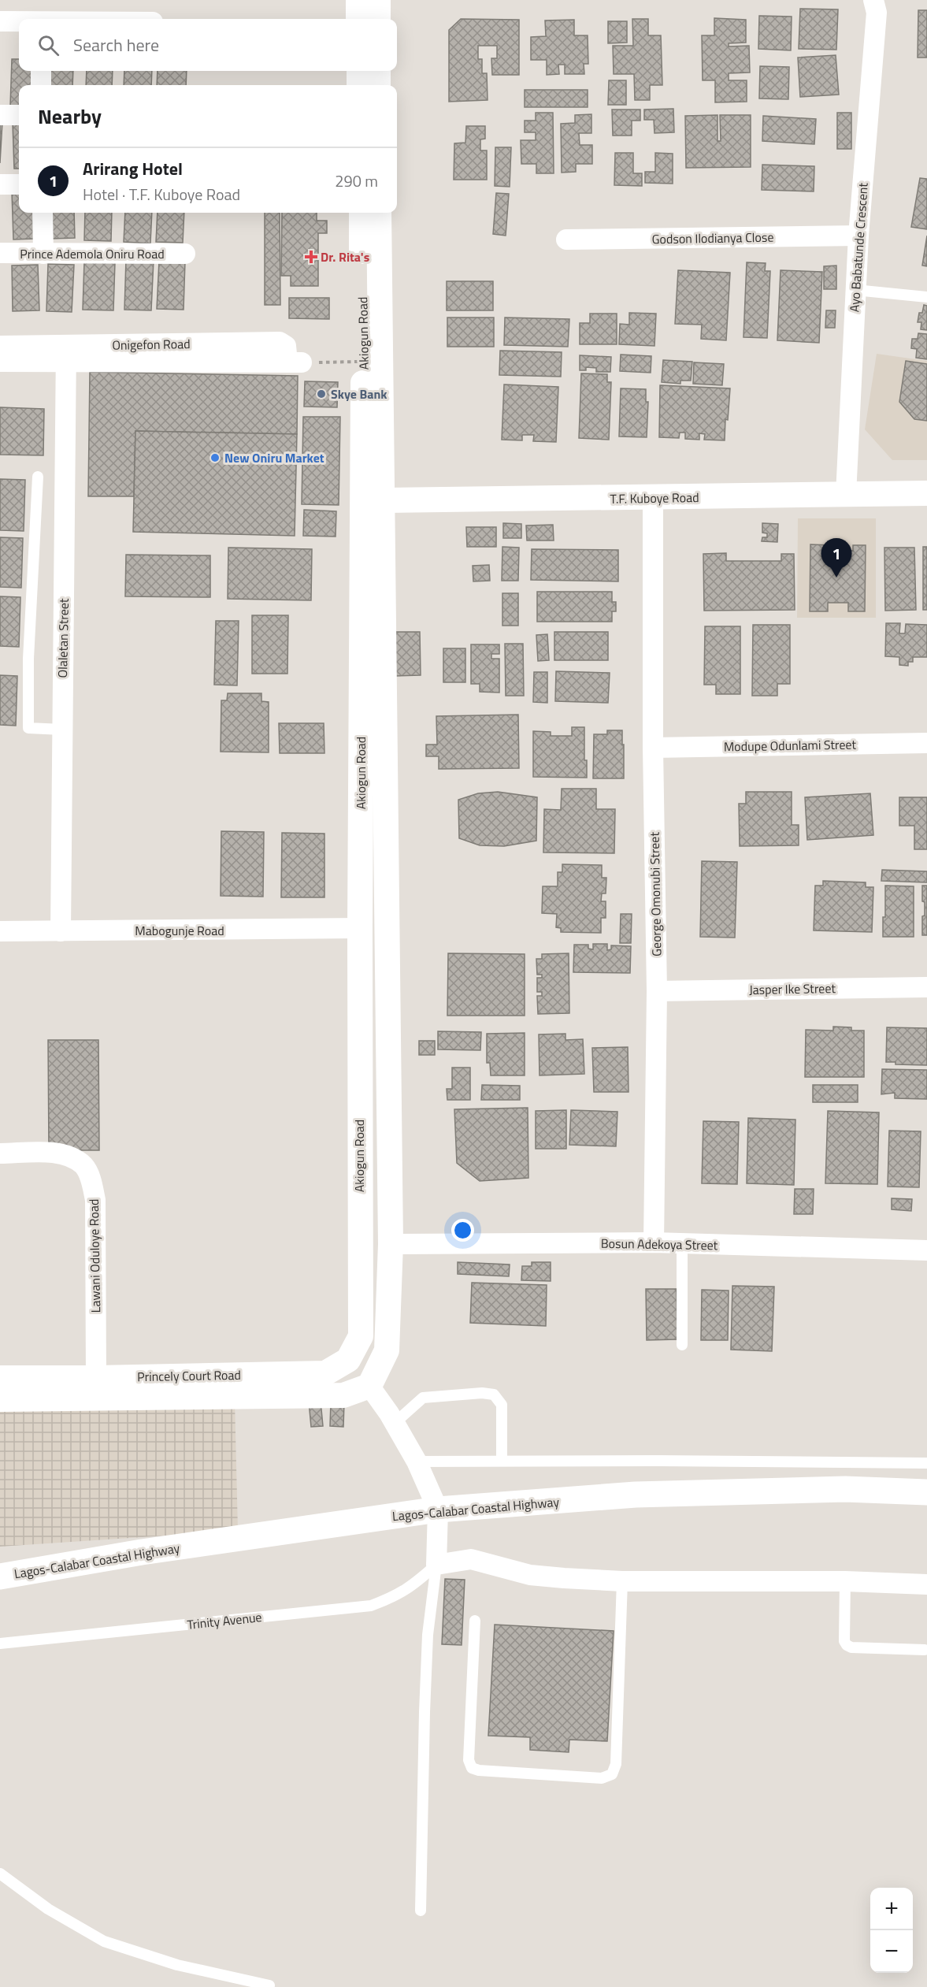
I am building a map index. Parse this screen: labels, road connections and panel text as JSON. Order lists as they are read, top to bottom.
{
  "streets": {
    "highway": ["Lagos-Calabar Coastal Highway"],
    "street": [
      "Godson Ilodianya Close",
      "Ayo Babatunde Crescent",
      "Prince Ademola Oniru Road",
      "Akiogun Road",
      "Onigefon Road",
      "T.F. Kuboye Road",
      "Olaletan Street",
      "Modupe Odunlami Street",
      "George Omonubi Street",
      "Mabogunje Road",
      "Jasper Ike Street",
      "Bosun Adekoya Street",
      "Lawani Oduloye Road",
      "Princely Court Road"
    ],
    "lane": ["Trinity Avenue"]
  },
  "crossings": [
    ["Godson Ilodianya Close", "Ayo Babatunde Crescent"],
    ["Ayo Babatunde Crescent", "T.F. Kuboye Road"],
    ["Akiogun Road", "Mabogunje Road"],
    ["Akiogun Road", "Princely Court Road"],
    ["Onigefon Road", "Olaletan Street"],
    ["T.F. Kuboye Road", "George Omonubi Street"],
    ["Olaletan Street", "Mabogunje Road"],
    ["Modupe Odunlami Street", "George Omonubi Street"],
    ["George Omonubi Street", "Jasper Ike Street"],
    ["George Omonubi Street", "Bosun Adekoya Street"],
    ["Lawani Oduloye Road", "Princely Court Road"]
  ],
  "places": {
    "health": ["Dr. Rita's"],
    "other": ["Skye Bank", "New Oniru Market"]
  },
  "page": {
    "search": "Search here",
    "heading": "Nearby",
    "list": [
      {
        "mark": "1",
        "name": "Arirang Hotel",
        "note": "Hotel · T.F. Kuboye Road",
        "value": "290 m"
      }
    ],
    "pins": "1",
    "map_buttons": ["+", "−"]
  }
}
